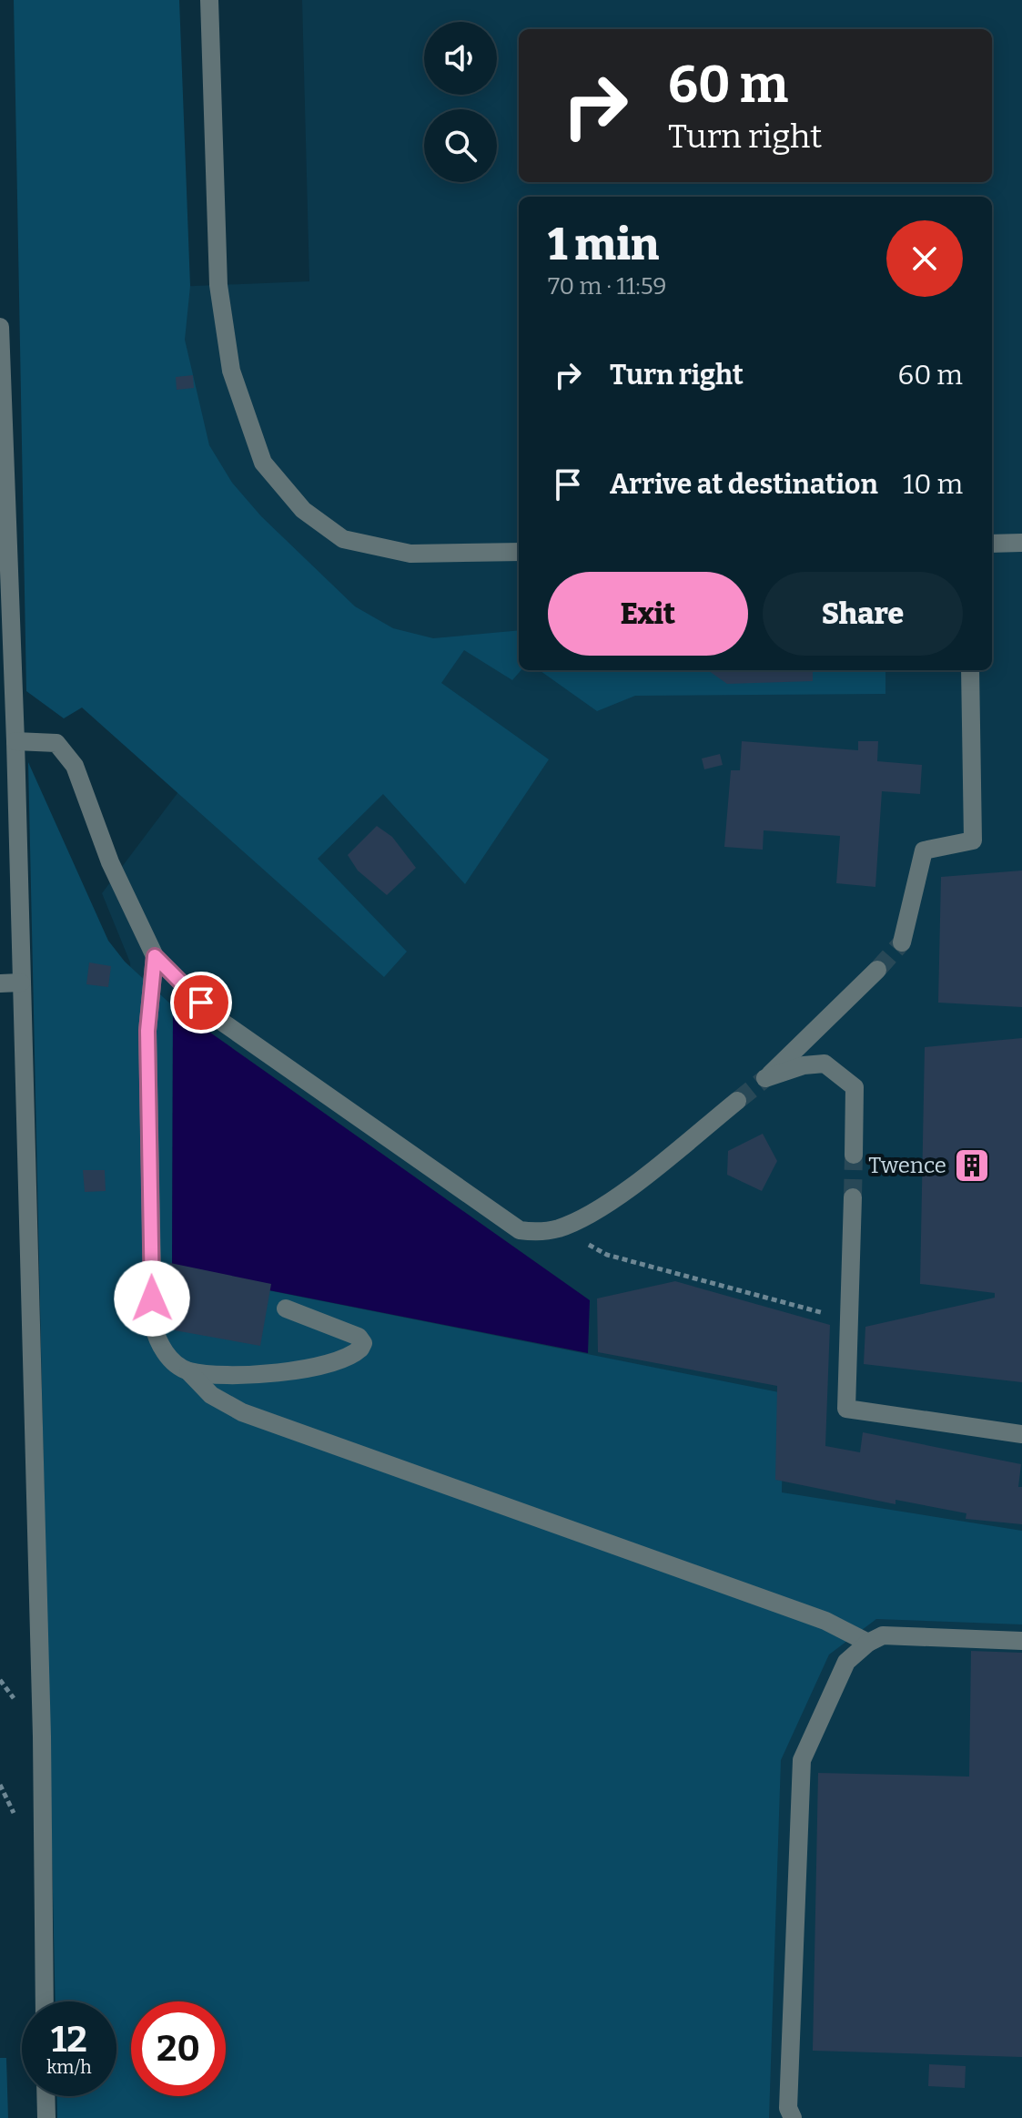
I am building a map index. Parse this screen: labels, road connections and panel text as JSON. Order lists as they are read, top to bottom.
{
  "places": {
    "building": ["Twence"]
  },
  "page": {
    "turn": ["60 m", "Turn right"],
    "heading": ["1 min", "70 m · 11:59"],
    "list": [
      {
        "name": "Turn right",
        "value": "60 m"
      },
      {
        "name": "Arrive at destination",
        "value": "10 m"
      }
    ],
    "buttons": ["Exit", "Share"],
    "speed": "12 km/h",
    "limit": "20"
  }
}
